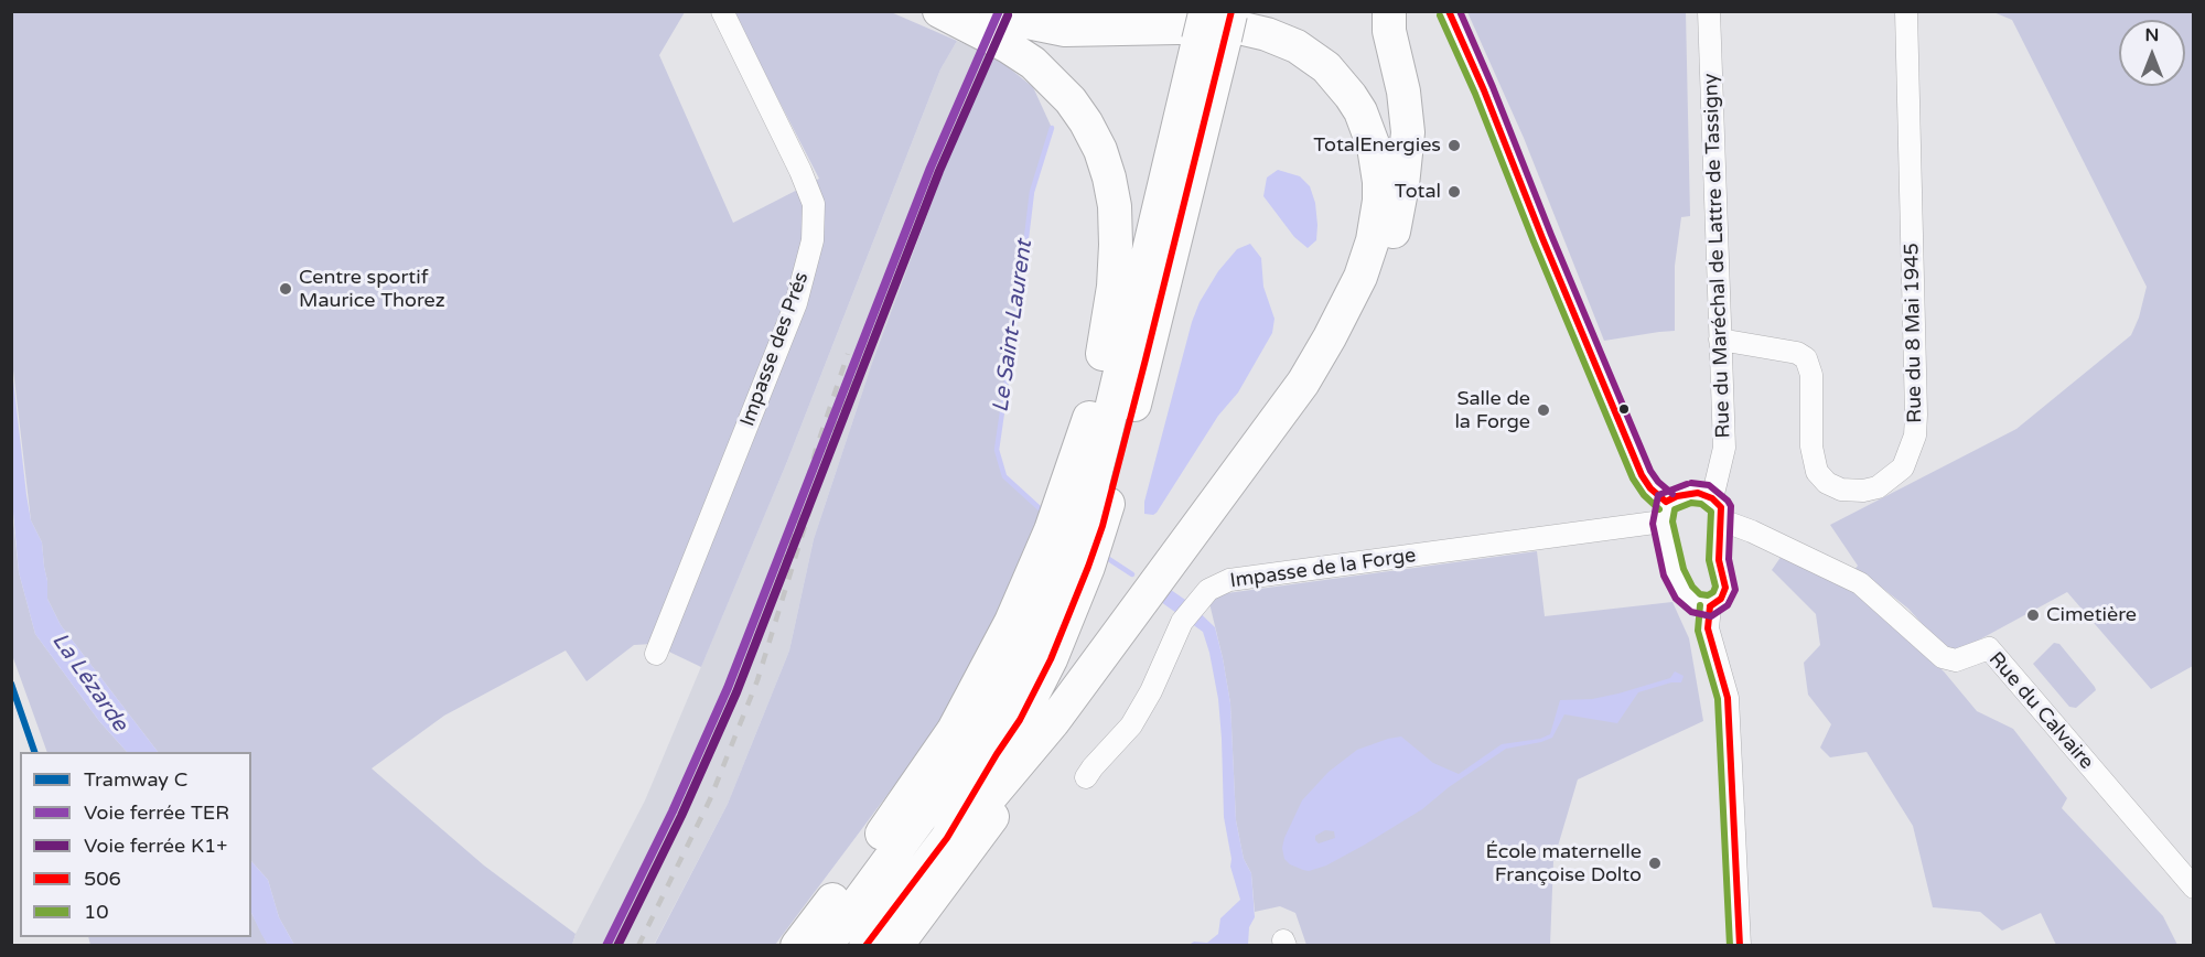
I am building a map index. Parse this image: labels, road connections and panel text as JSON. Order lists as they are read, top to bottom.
{
  "streets": {
    "street": [
      "Rue du Maréchal de Lattre de Tassigny",
      "Rue du 8 Mai 1945",
      "Impasse des Prés",
      "Impasse de la Forge",
      "Rue du Calvaire"
    ]
  },
  "crossings": [
    ["Rue du Maréchal de Lattre de Tassigny", "Rue du 8 Mai 1945"],
    ["Rue du Maréchal de Lattre de Tassigny", "Impasse de la Forge"]
  ],
  "water": ["Le Saint-Laurent", "La Lézarde"],
  "places": [
    "TotalEnergies",
    "Total",
    "Centre sportif Maurice Thorez",
    "Salle de la Forge",
    "Cimetière",
    "École maternelle Françoise Dolto"
  ],
  "lines": [
    "rail line TER",
    "transit line 506",
    "rail line K1+",
    "transit line 10",
    "tram line C"
  ],
  "legend": [
    "Tramway C",
    "Voie ferrée TER",
    "Voie ferrée K1+",
    "506",
    "10"
  ],
  "north": "top"
}
